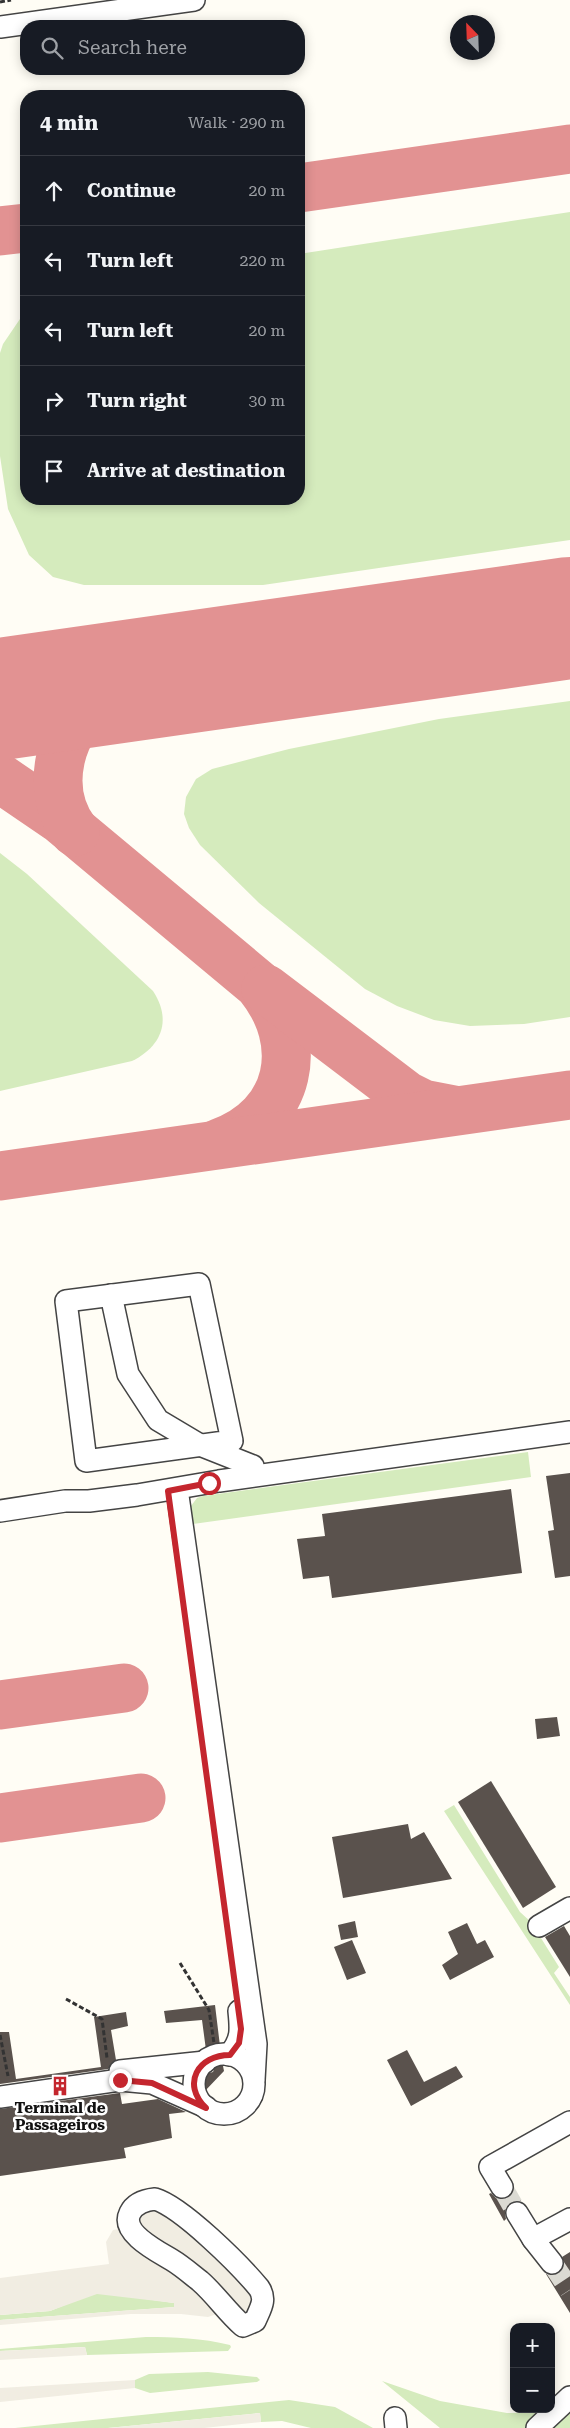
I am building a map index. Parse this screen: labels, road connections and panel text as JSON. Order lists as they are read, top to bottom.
{
  "places": {
    "building": ["Terminal de Passageiros"]
  },
  "north": "top left",
  "page": {
    "search": "Search here",
    "heading": ["4 min", "Walk · 290 m"],
    "list": [
      ["Continue", "20 m"],
      ["Turn left", "220 m"],
      ["Turn left", "20 m"],
      ["Turn right", "30 m"],
      "Arrive at destination"
    ],
    "map_buttons": ["+", "−"]
  }
}
